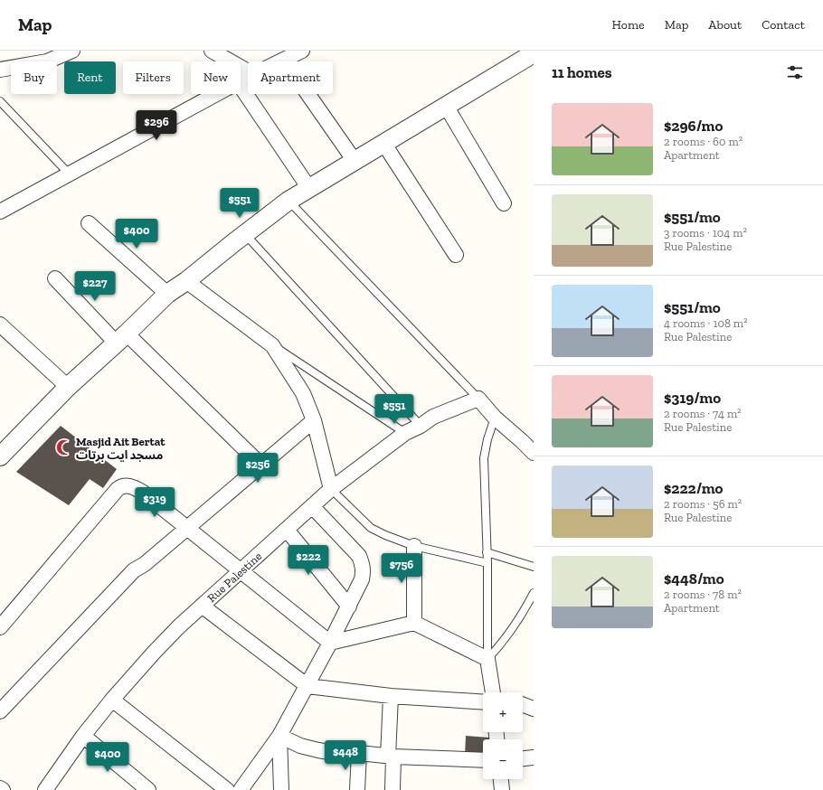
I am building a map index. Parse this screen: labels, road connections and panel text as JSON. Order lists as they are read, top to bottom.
{
  "streets": {
    "street": ["Rue Palestine"]
  },
  "places": {
    "mosque": ["Masjid Ait Bertat مسجد ايت برتات"]
  },
  "page": {
    "header": "Map",
    "nav": [
      "Home",
      "Map",
      "About",
      "Contact"
    ],
    "heading": "11 homes",
    "chip": [
      "Buy",
      "Rent",
      "Filters",
      "New",
      "Apartment"
    ],
    "list": [
      {
        "name": "$296/mo",
        "note": "2 rooms · 60 m² · Apartment"
      },
      {
        "name": "$551/mo",
        "note": "3 rooms · 104 m² · Rue Palestine"
      },
      {
        "name": "$551/mo",
        "note": "4 rooms · 108 m² · Rue Palestine"
      },
      {
        "name": "$319/mo",
        "note": "2 rooms · 74 m² · Rue Palestine"
      },
      {
        "name": "$222/mo",
        "note": "2 rooms · 56 m² · Rue Palestine"
      },
      {
        "name": "$448/mo",
        "note": "2 rooms · 78 m² · Apartment"
      }
    ],
    "price": [
      "$296",
      "$551",
      "$400",
      "$227",
      "$551",
      "$256",
      "$319",
      "$222",
      "$756",
      "$448",
      "$400"
    ],
    "map_buttons": ["+", "−"]
  }
}
